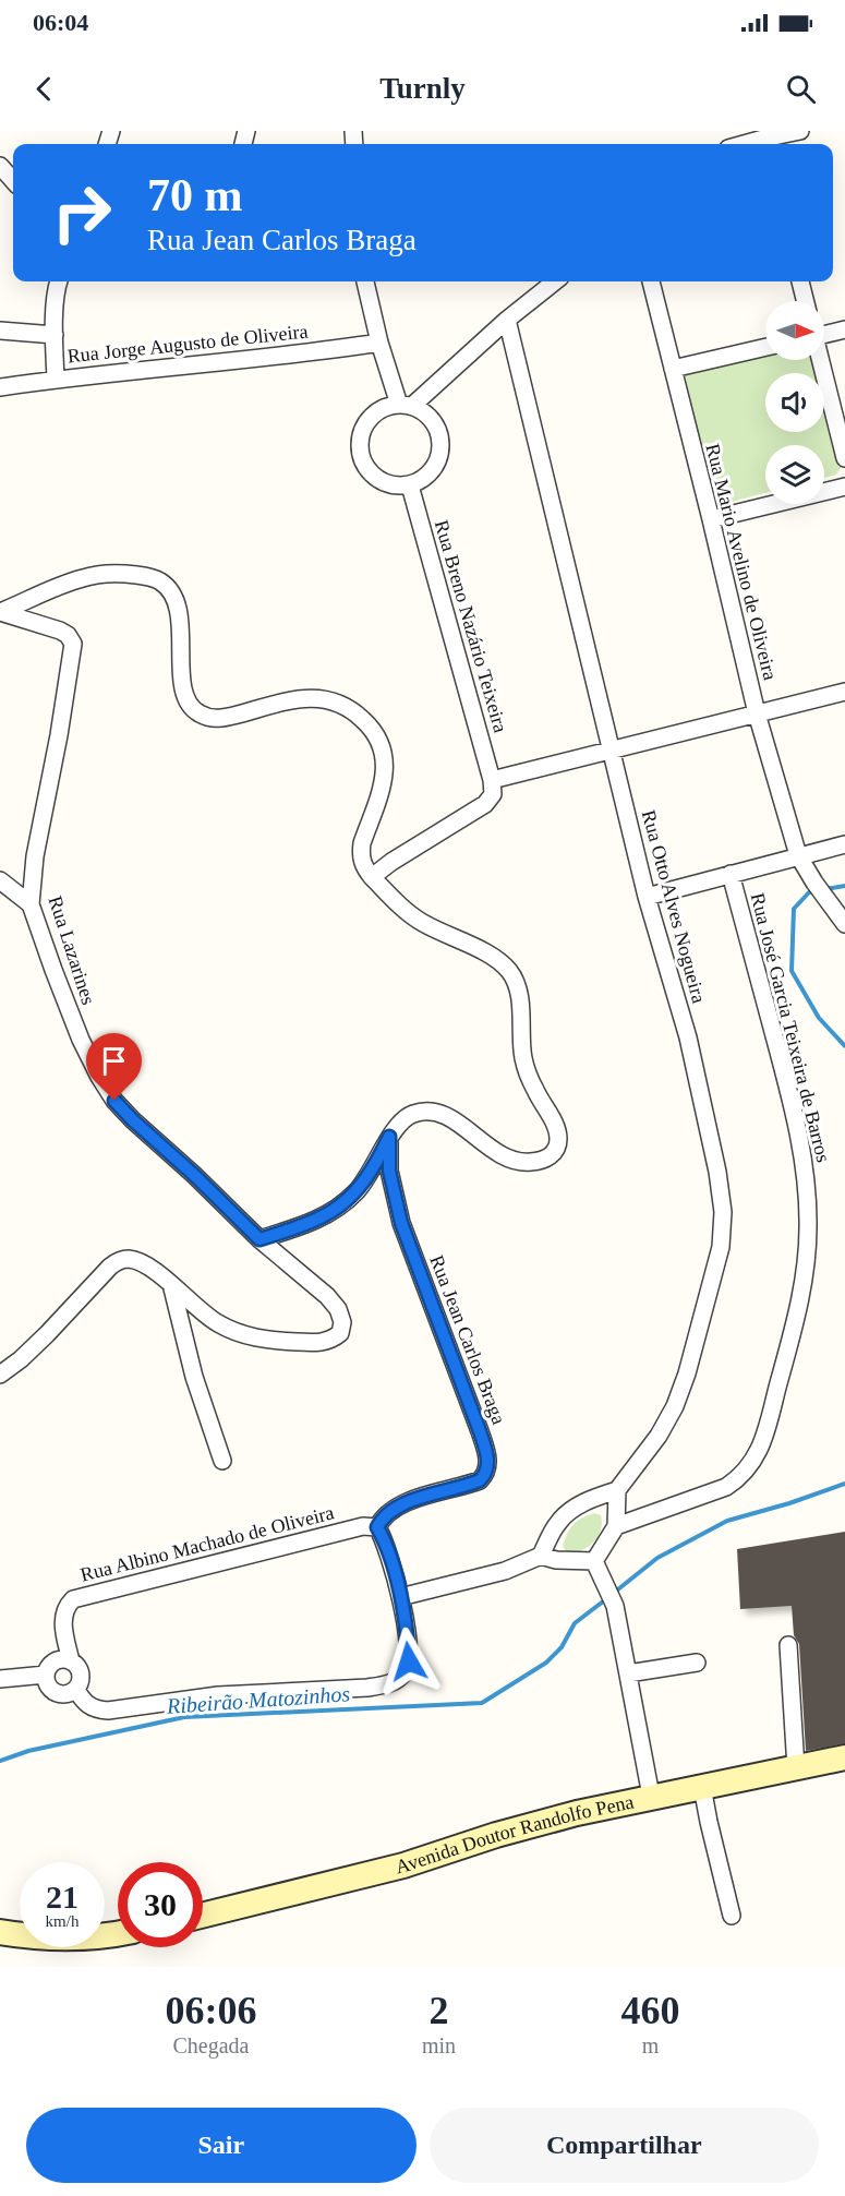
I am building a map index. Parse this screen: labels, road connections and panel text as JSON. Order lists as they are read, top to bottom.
{
  "streets": {
    "main road": ["Avenida Doutor Randolfo Pena"],
    "street": [
      "Rua Jorge Augusto de Oliveira",
      "Rua Mario Avelino de Oliveira",
      "Rua Breno Nazário Teixeira",
      "Rua Otto Alves Nogueira",
      "Rua Lazarines",
      "Rua José Garcia Teixeira de Barros",
      "Rua Jean Carlos Braga",
      "Rua Albino Machado de Oliveira"
    ]
  },
  "crossings": [
    ["Rua Jean Carlos Braga", "Rua Albino Machado de Oliveira"]
  ],
  "water": ["Ribeirão Matozinhos"],
  "north": "right",
  "page": {
    "status": "06:04",
    "header": "Turnly",
    "turn": ["70 m", "Rua Jean Carlos Braga"],
    "speed": "21 km/h",
    "limit": "30",
    "eta": [
      "06:06",
      "Chegada",
      "2",
      "min",
      "460",
      "m"
    ],
    "buttons": ["Sair", "Compartilhar"]
  }
}
